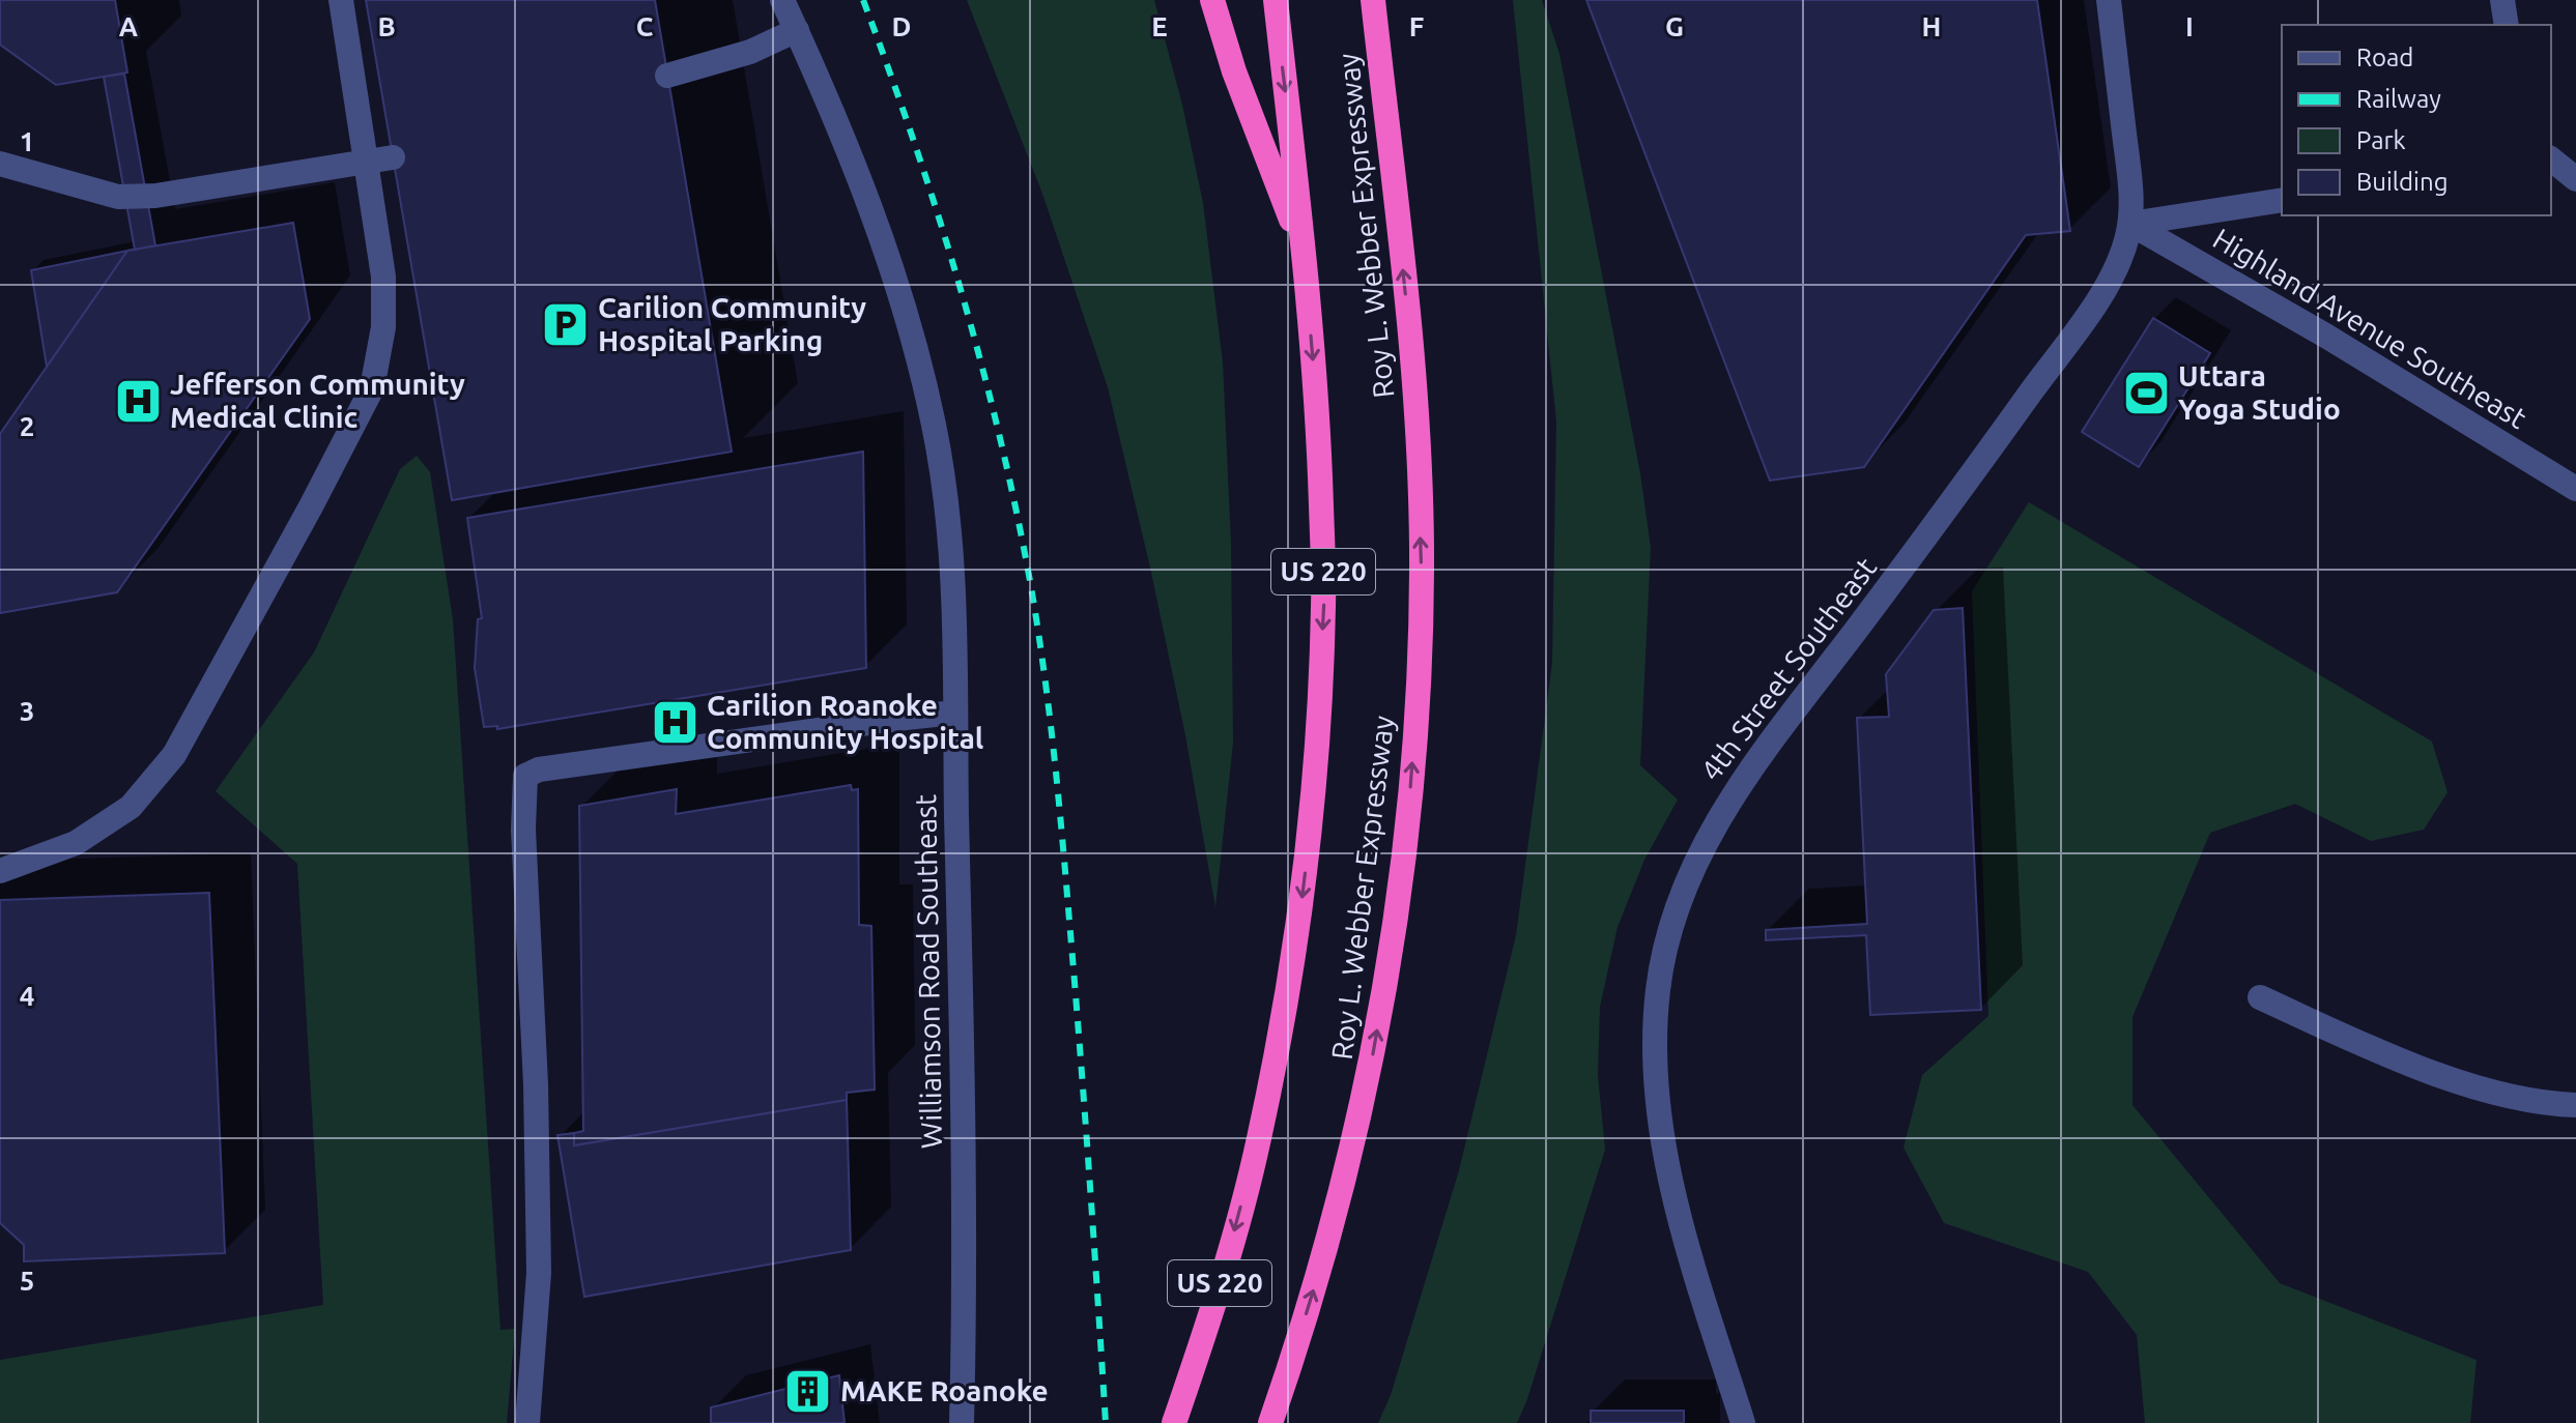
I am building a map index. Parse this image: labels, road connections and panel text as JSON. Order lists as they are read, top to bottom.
{
  "streets": {
    "highway": ["Roy L. Webber Expressway", "US 220"],
    "street": ["Highland Avenue Southeast", "4th Street Southeast", "Williamson Road Southeast"]
  },
  "crossings": [
    ["Highland Avenue Southeast", "4th Street Southeast"]
  ],
  "places": {
    "parking": ["Carilion Community Hospital Parking"],
    "sports": ["Uttara Yoga Studio"],
    "hospital": ["Jefferson Community Medical Clinic", "Carilion Roanoke Community Hospital"],
    "building": ["MAKE Roanoke"]
  },
  "legend": [
    "Road",
    "Railway",
    "Park",
    "Building"
  ],
  "grid": {
    "columns": [
      "A",
      "B",
      "C",
      "D",
      "E",
      "F",
      "G",
      "H",
      "I"
    ],
    "rows": [
      "1",
      "2",
      "3",
      "4",
      "5"
    ]
  }
}
